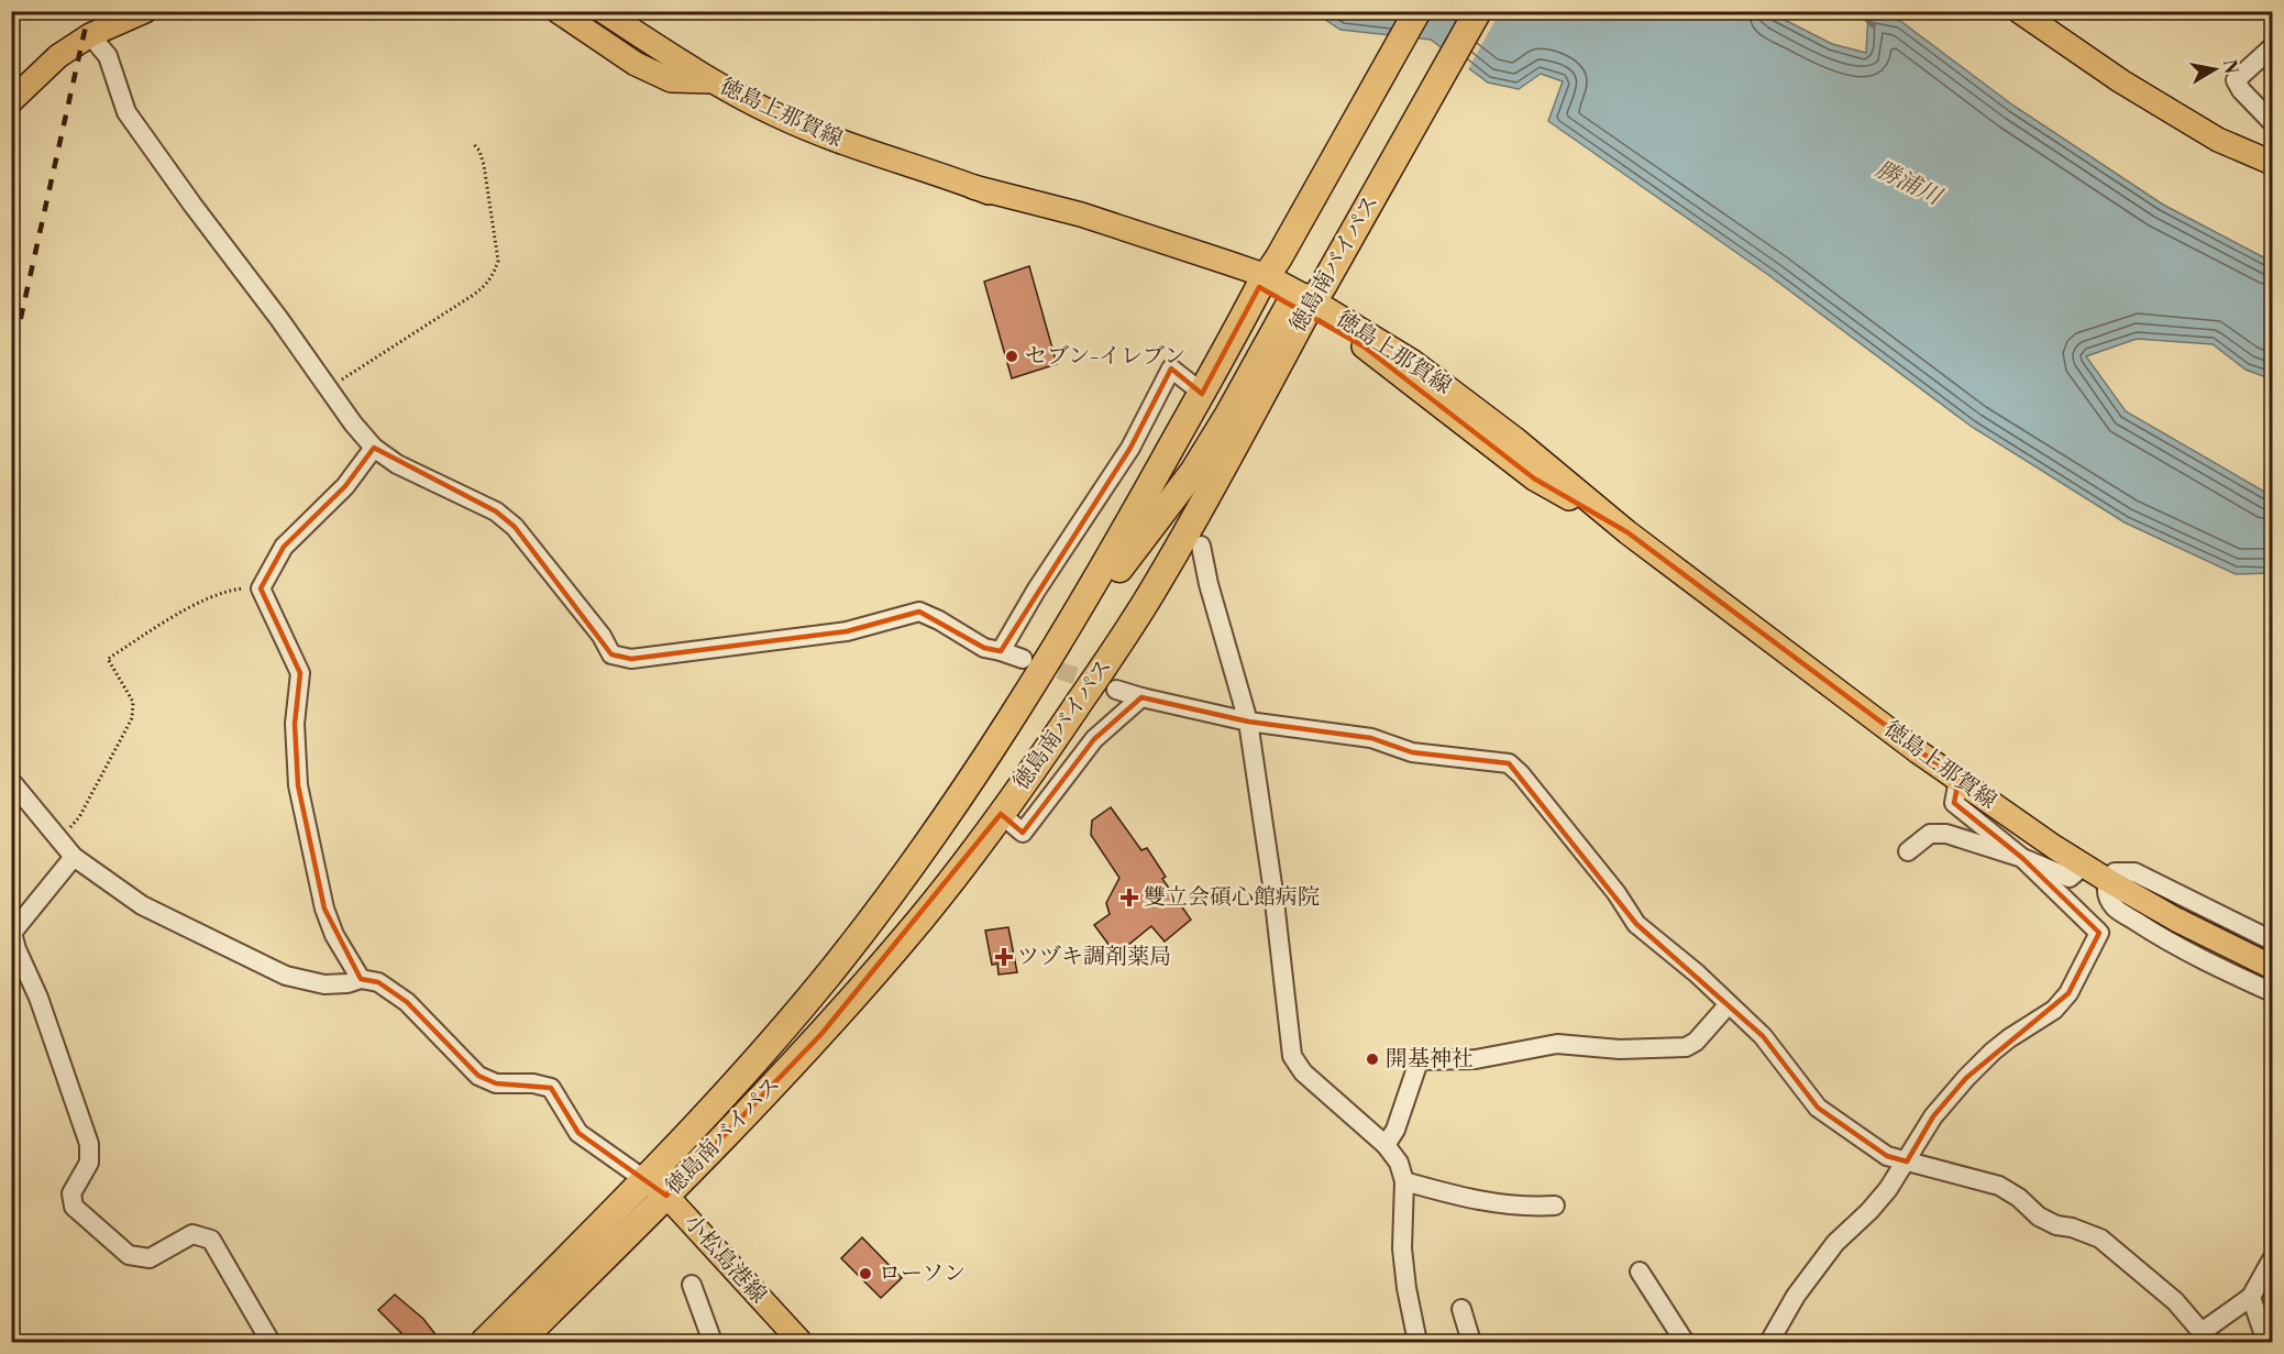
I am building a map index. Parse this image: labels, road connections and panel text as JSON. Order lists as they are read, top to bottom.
{
  "streets": {
    "highway": ["徳島南バイパス"],
    "main road": ["徳島上那賀線", "小松島港線"]
  },
  "crossings": [
    ["徳島上那賀線", "徳島南バイパス"],
    ["徳島南バイパス", "小松島港線"]
  ],
  "water": ["勝浦川"],
  "places": {
    "other": ["セブン-イレブン", "開基神社", "ローソン"],
    "health": ["雙立会碩心館病院", "ツヅキ調剤薬局"]
  },
  "north": "right"
}
